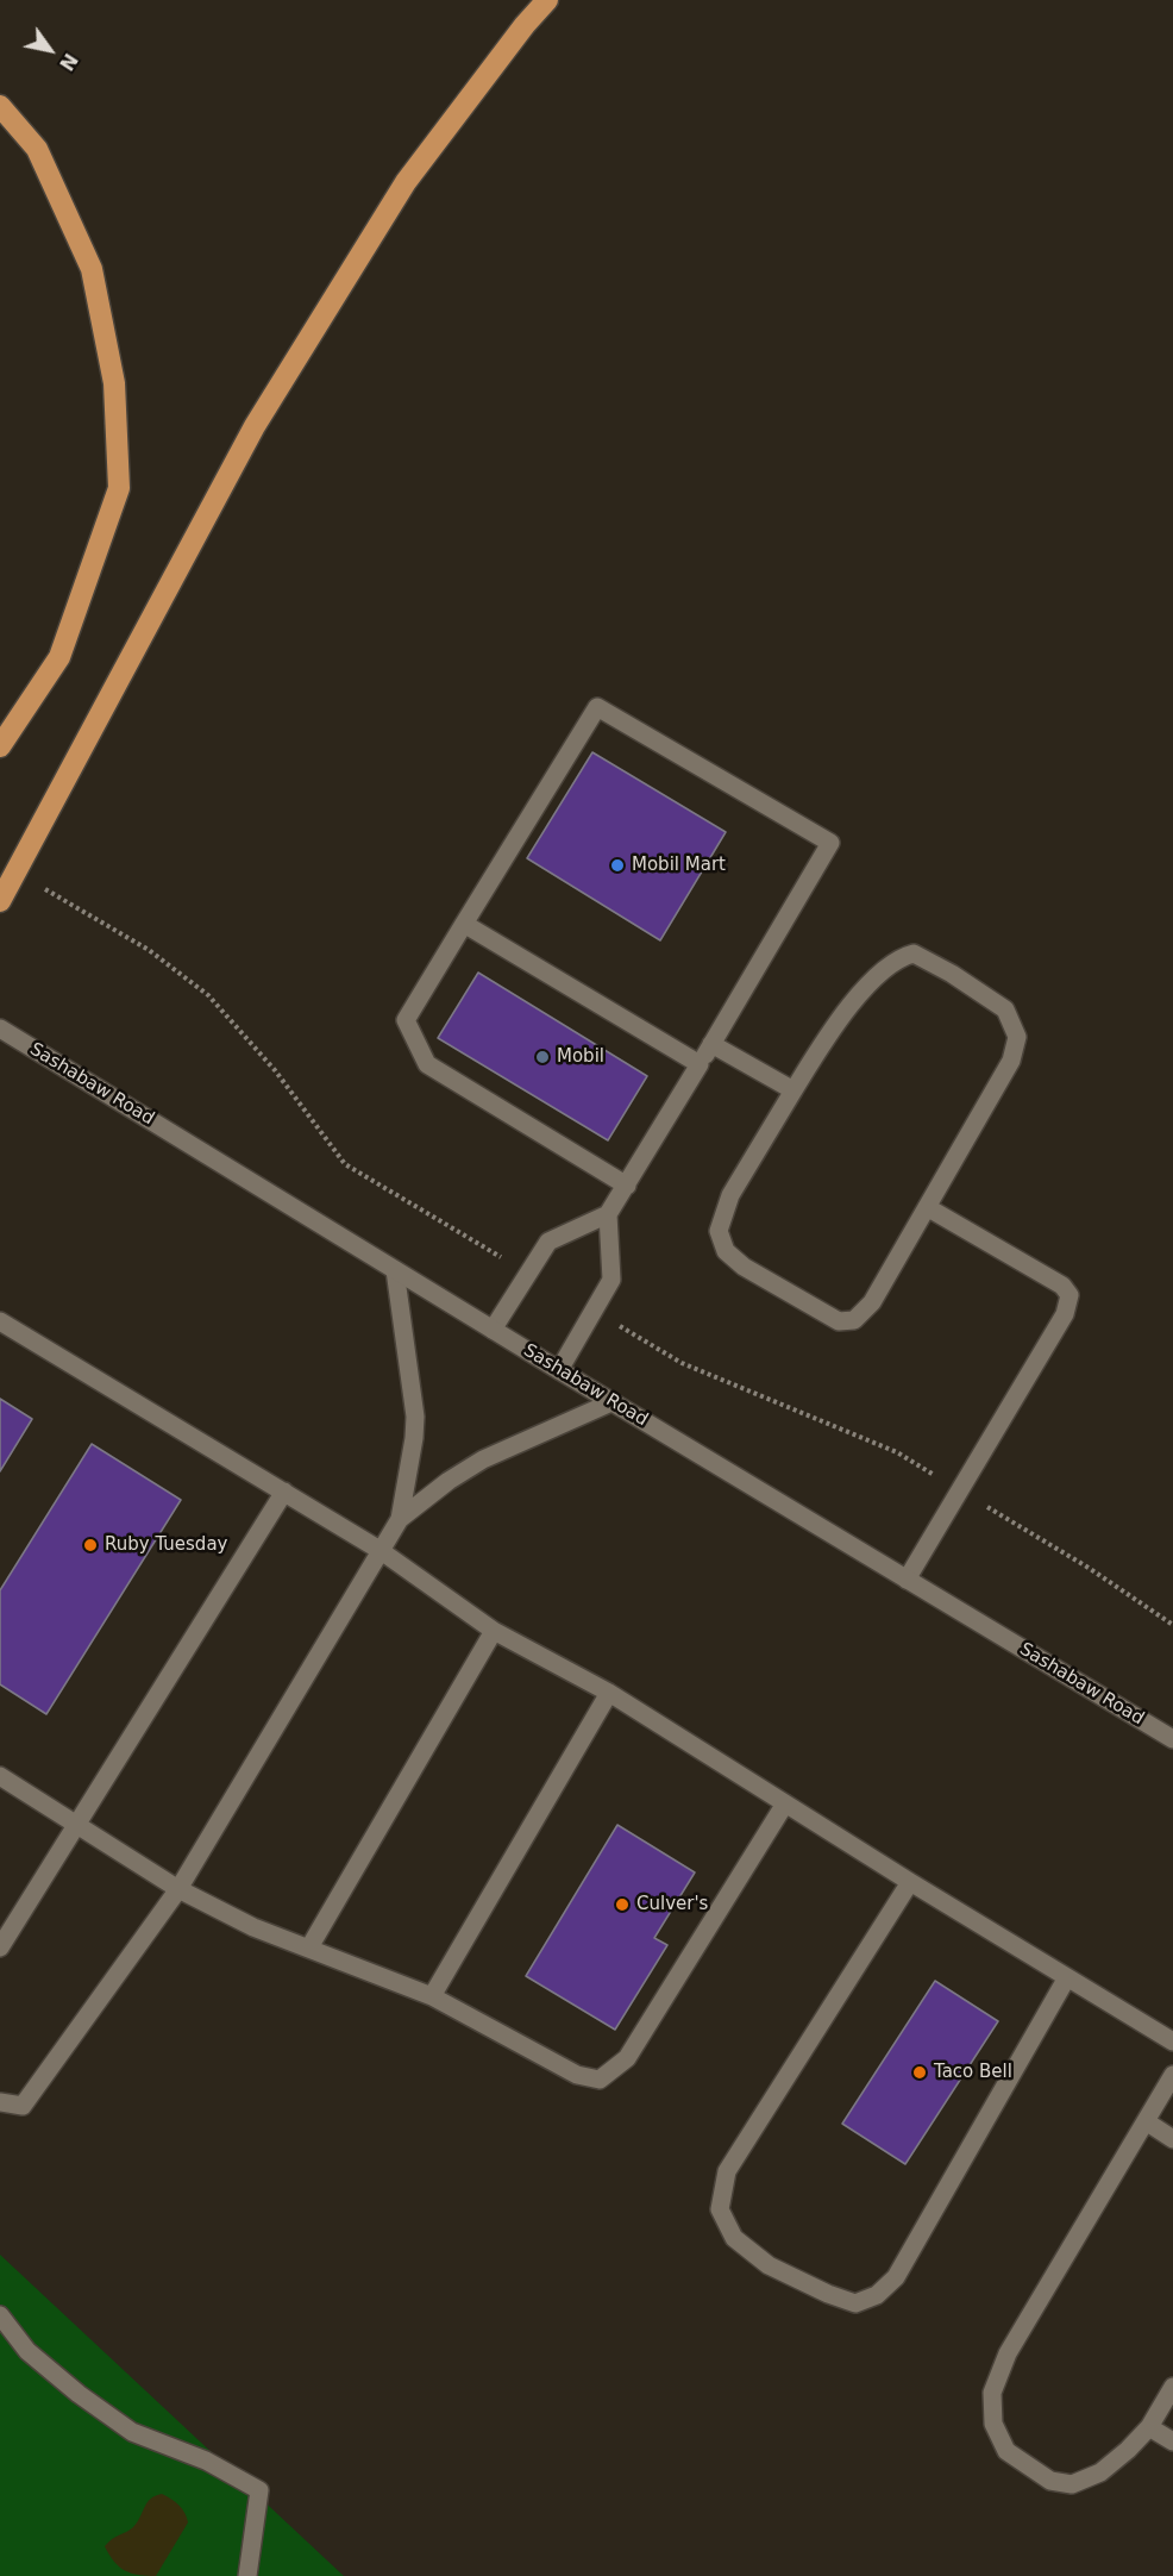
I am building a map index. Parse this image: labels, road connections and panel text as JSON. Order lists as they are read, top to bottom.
{
  "streets": {
    "main road": ["Sashabaw Road"]
  },
  "places": [
    "Mobil Mart",
    "Mobil",
    "Ruby Tuesday",
    "Culver's",
    "Taco Bell"
  ],
  "north": "bottom right"
}
